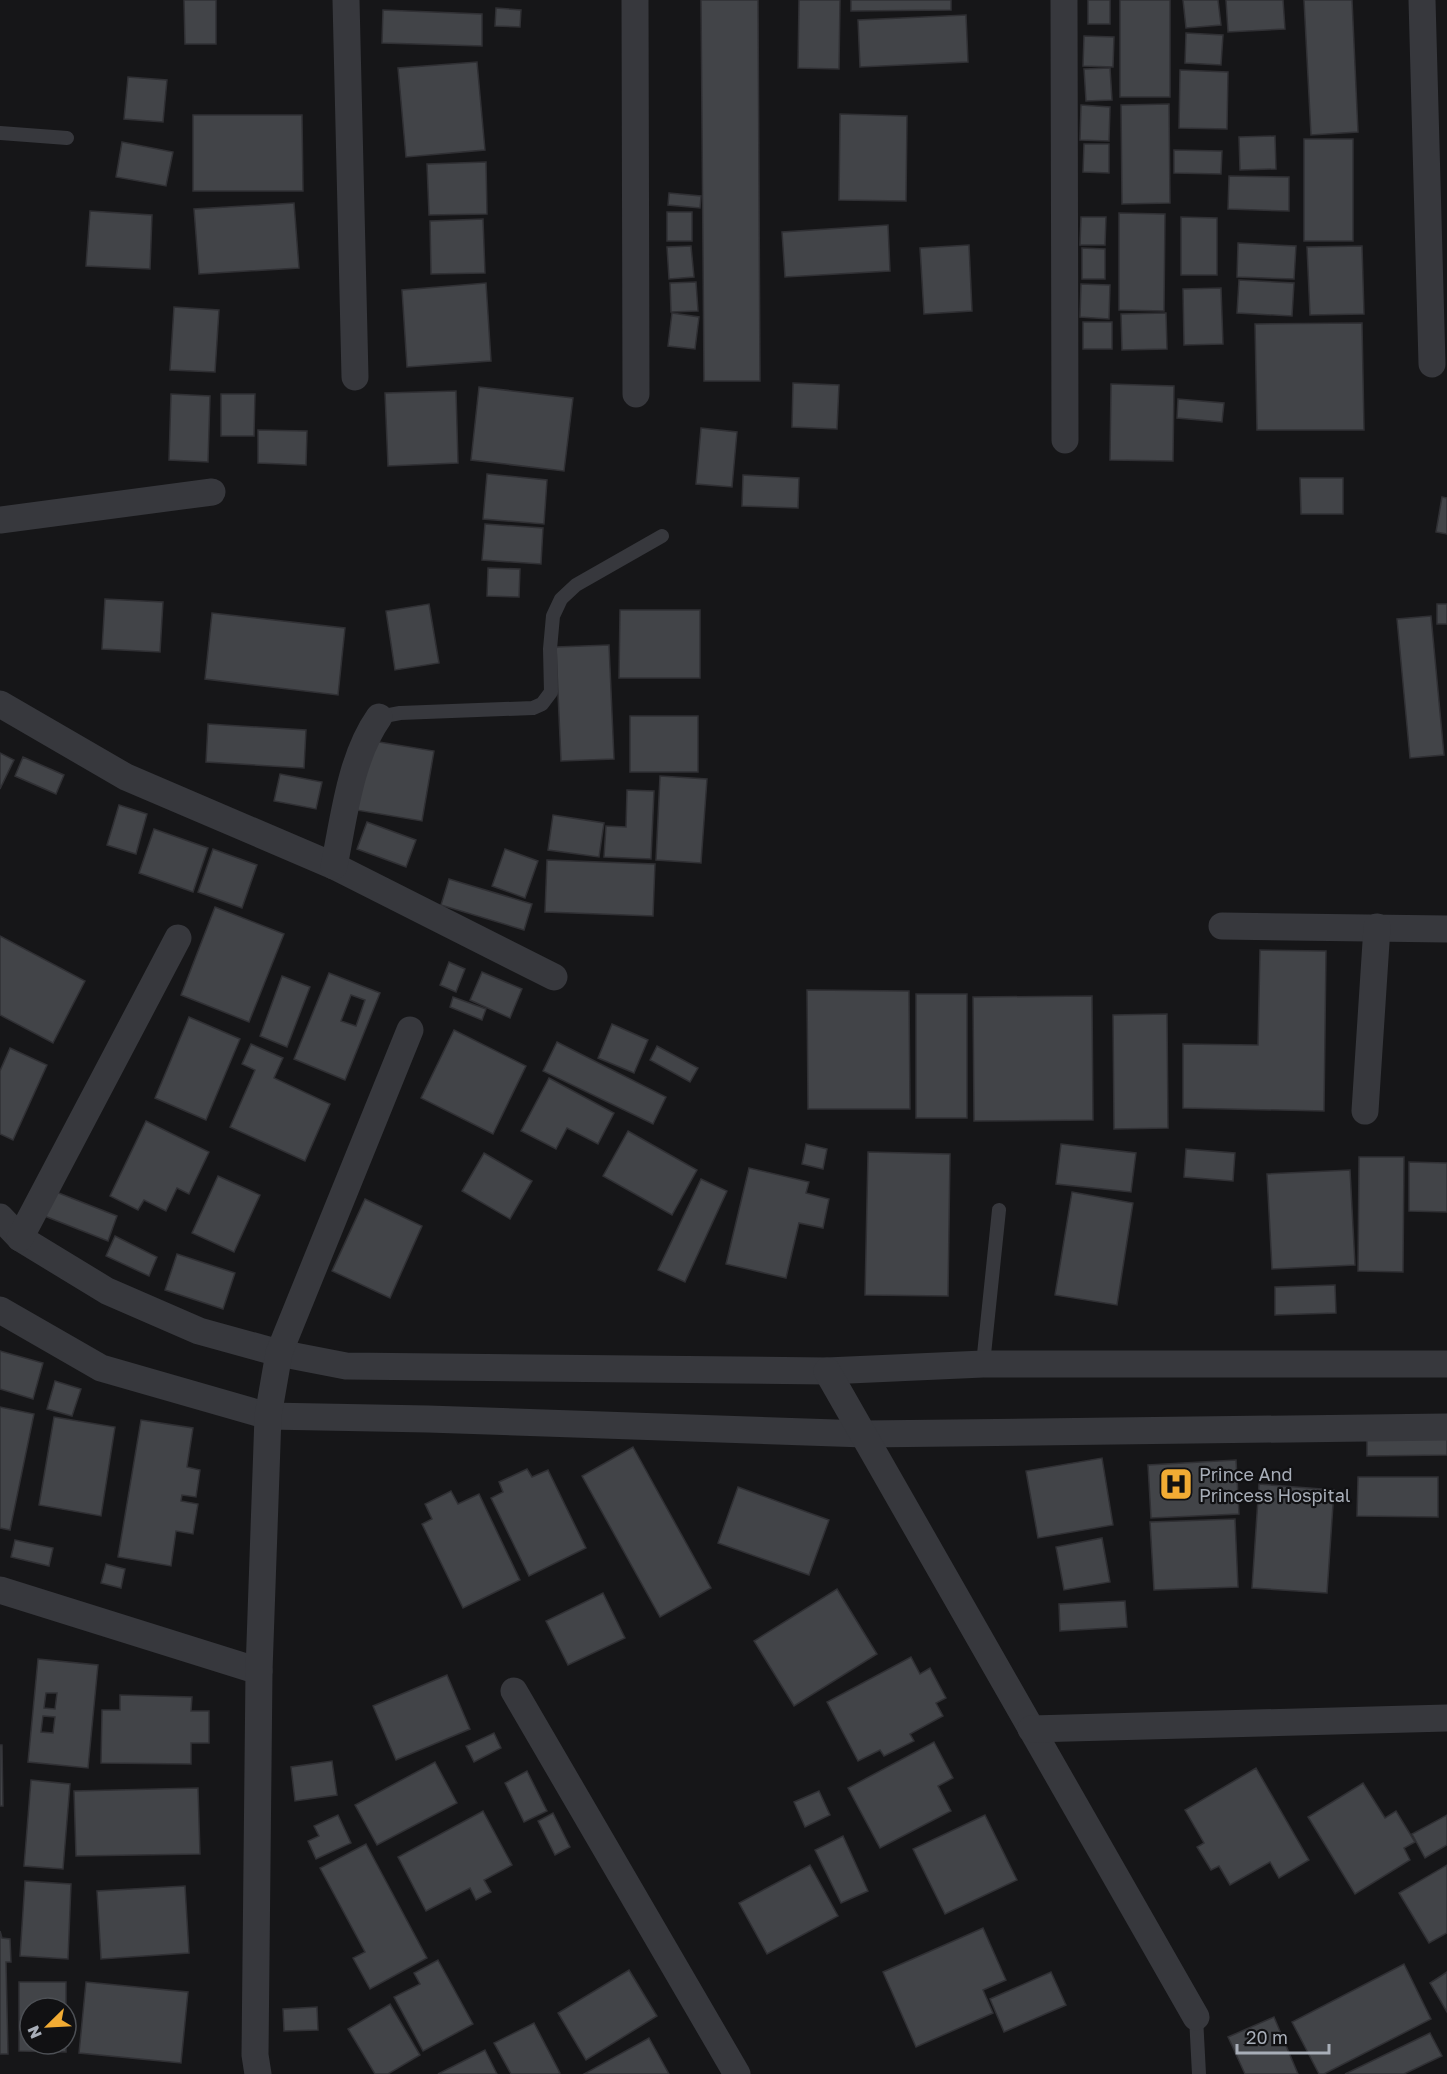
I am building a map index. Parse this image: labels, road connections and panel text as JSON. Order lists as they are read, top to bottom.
{
  "places": {
    "hospital": ["Prince And Princess Hospital"]
  },
  "scale_bar": "20 m",
  "north": "bottom left"
}
